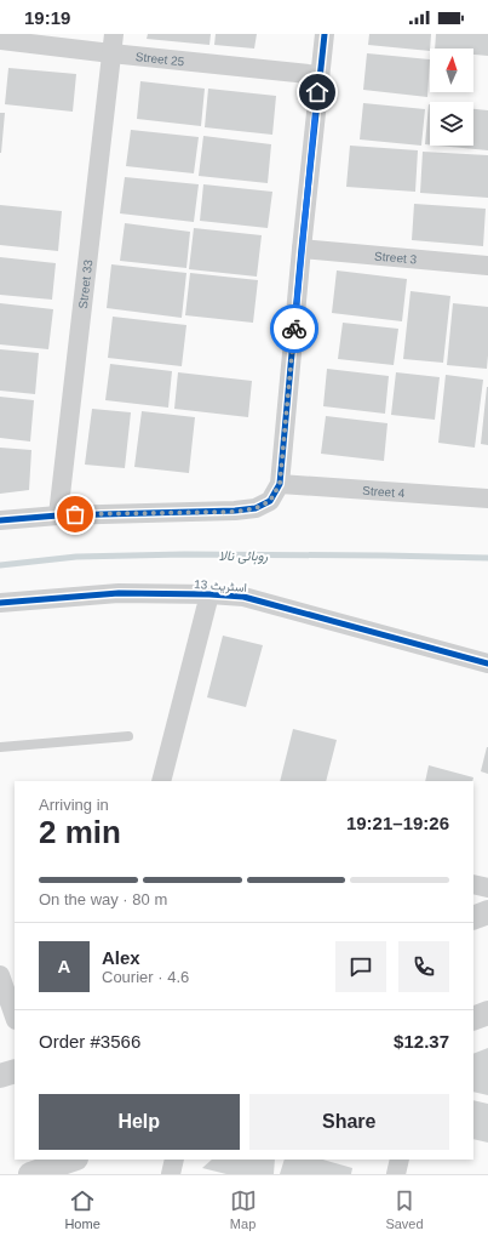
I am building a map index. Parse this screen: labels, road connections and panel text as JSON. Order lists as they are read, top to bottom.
{
  "streets": {
    "street": [
      "Street 25",
      "Street 3",
      "Street 33",
      "Street 4",
      "اسٹریٹ 13"
    ]
  },
  "crossings": [
    ["Street 25", "Street 33"]
  ],
  "water": ["روہائی نالا"],
  "north": "top",
  "page": {
    "status": "19:19",
    "heading": ["2 min", "Arriving in", "19:21–19:26"],
    "panel": [
      "Alex",
      "Courier · 4.6",
      "Order #3566",
      "$12.37"
    ],
    "bar": "On the way · 80 m",
    "round": "A",
    "buttons": ["Help", "Share"],
    "tabs": ["Home", "Map", "Saved"]
  }
}
